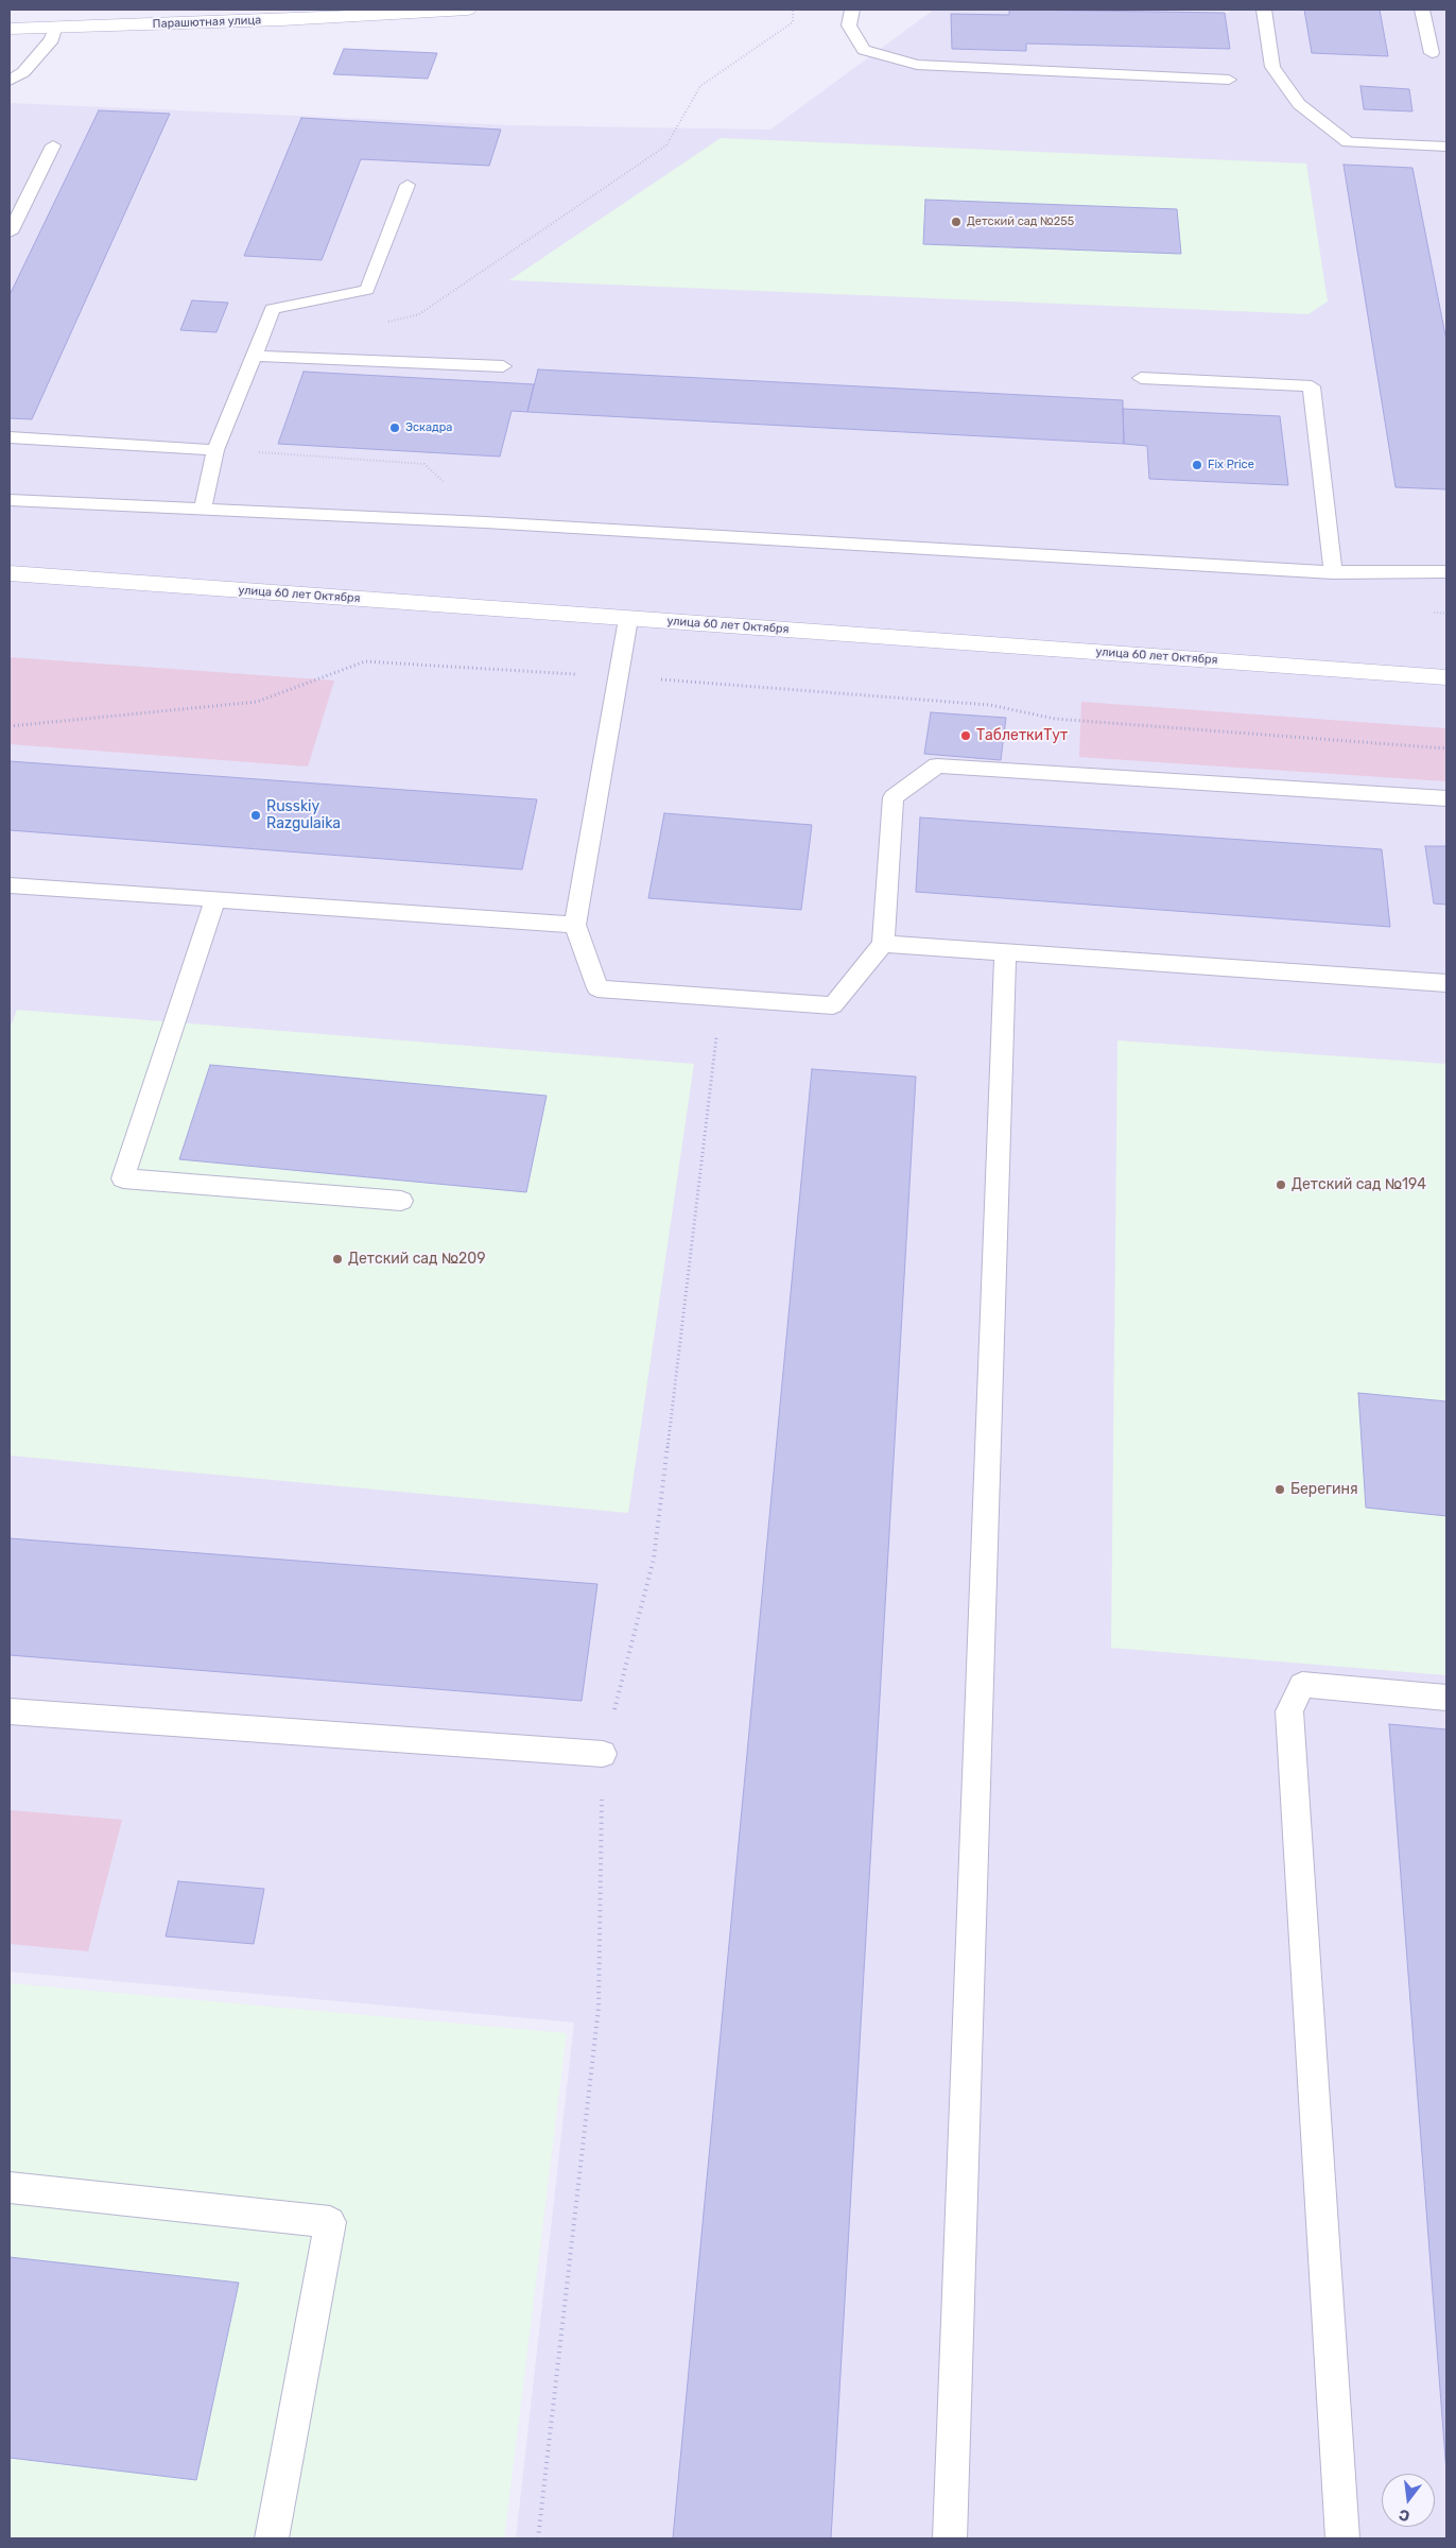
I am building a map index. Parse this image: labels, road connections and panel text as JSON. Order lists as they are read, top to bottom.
{
  "streets": {
    "main road": ["Парашютная улица", "улица 60 лет Октября"]
  },
  "places": [
    "Детский сад №255",
    "Эскадра",
    "Fix Price",
    "ТаблеткиТут",
    "Russkiy Razgulaika",
    "Детский сад №194",
    "Детский сад №209",
    "Берегиня"
  ],
  "north": "bottom"
}
